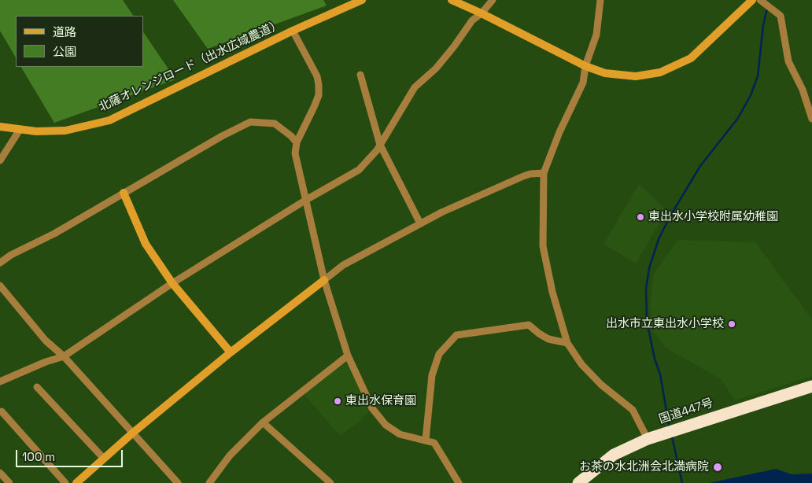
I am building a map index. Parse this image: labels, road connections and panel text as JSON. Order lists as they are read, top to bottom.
{
  "streets": {
    "highway": ["国道447号"],
    "street": ["北薩オレンジロード（出水広域農道）"]
  },
  "places": [
    "東出水小学校附属幼稚園",
    "出水市立東出水小学校",
    "東出水保育園",
    "お茶の水北洲会北満病院"
  ],
  "legend": ["道路", "公園"],
  "scale_bar": "100 m"
}
